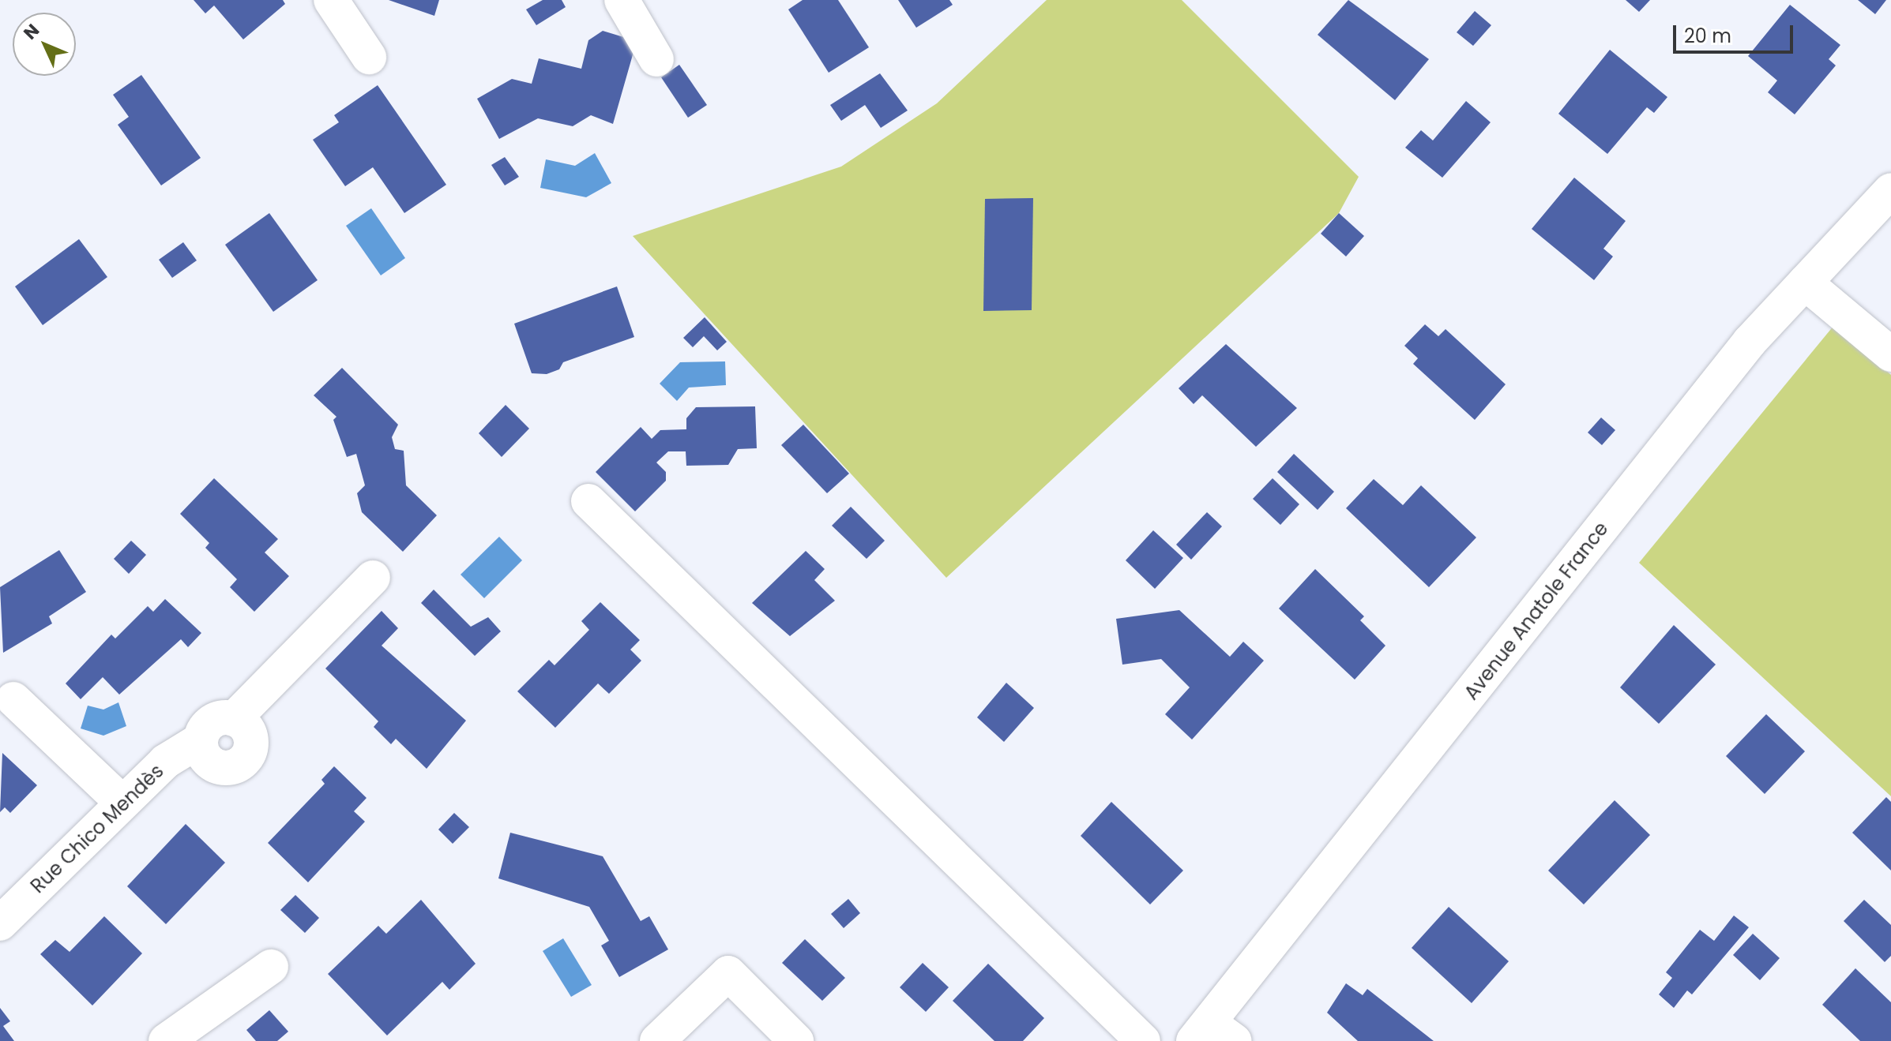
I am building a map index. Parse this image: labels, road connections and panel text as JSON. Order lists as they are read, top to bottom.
{
  "streets": {
    "street": ["Avenue Anatole France", "Rue Chico Mendès"]
  },
  "scale_bar": "20 m",
  "north": "top left"
}
